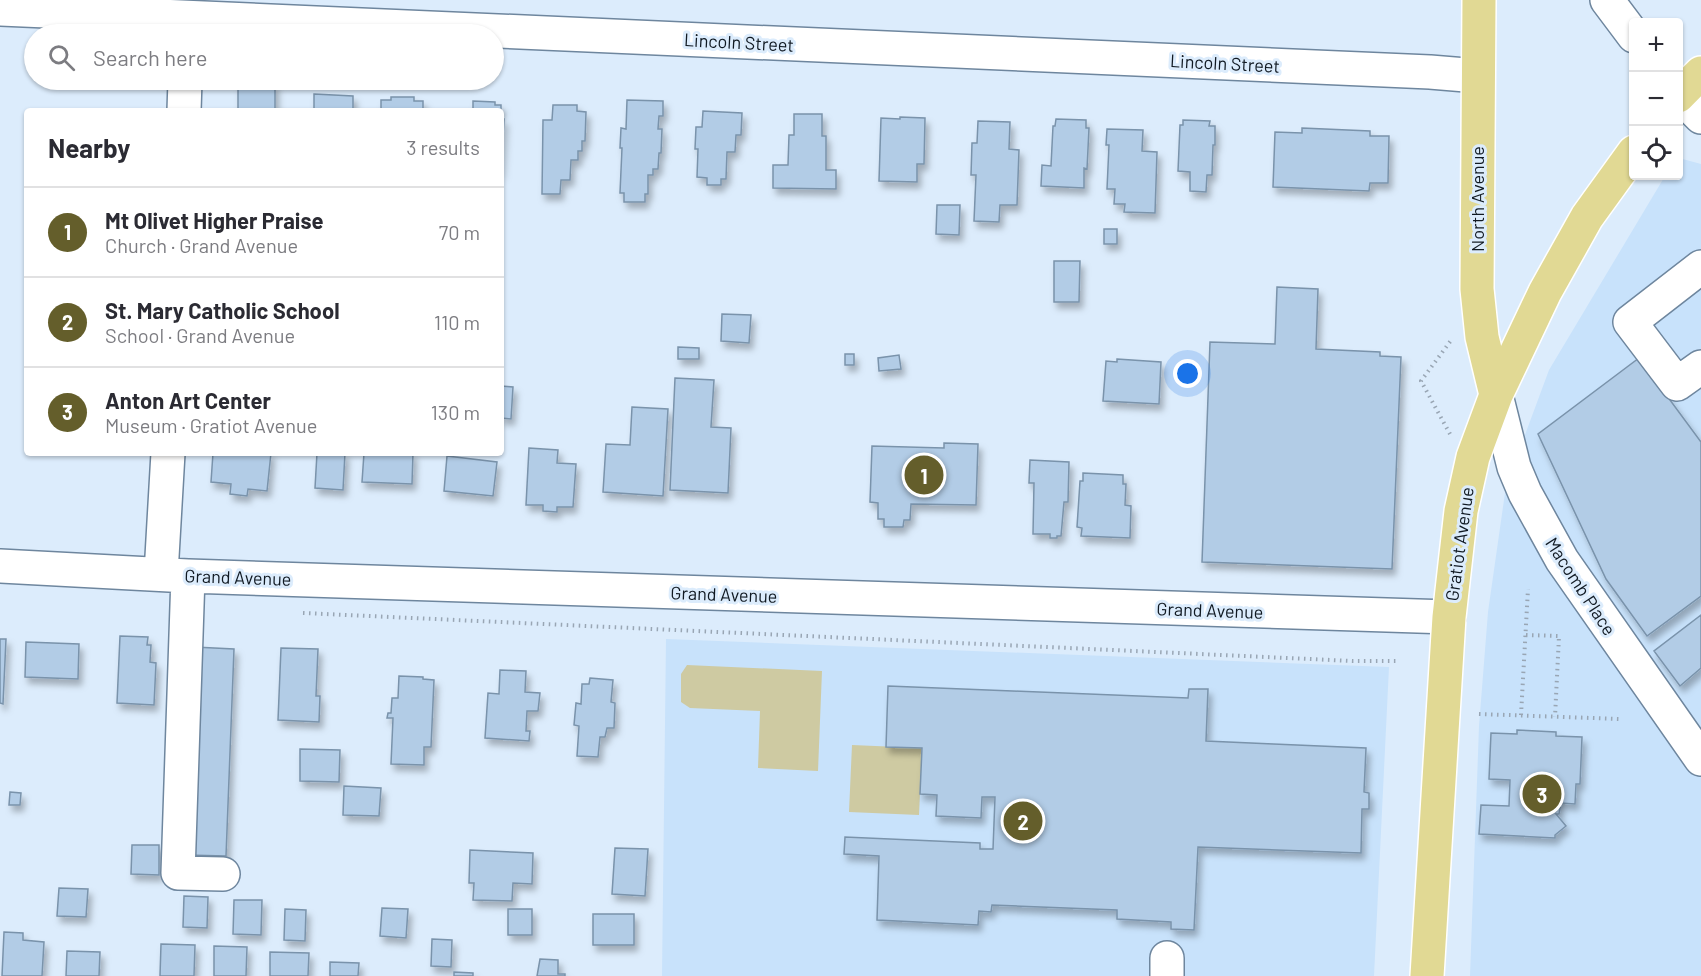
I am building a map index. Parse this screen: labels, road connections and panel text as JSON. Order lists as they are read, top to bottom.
{
  "streets": {
    "main road": ["North Avenue", "Gratiot Avenue"],
    "street": ["Lincoln Street", "Grand Avenue", "Macomb Place"]
  },
  "crossings": [
    ["Lincoln Street", "North Avenue"],
    ["North Avenue", "Gratiot Avenue"],
    ["North Avenue", "Macomb Place"],
    ["Gratiot Avenue", "Grand Avenue"],
    ["Gratiot Avenue", "Macomb Place"]
  ],
  "page": {
    "map_buttons": ["+", "−"],
    "search": "Search here",
    "heading": ["Nearby", "3 results"],
    "list": [
      {
        "mark": "1",
        "name": "Mt Olivet Higher Praise",
        "note": "Church · Grand Avenue",
        "value": "70 m"
      },
      {
        "mark": "2",
        "name": "St. Mary Catholic School",
        "note": "School · Grand Avenue",
        "value": "110 m"
      },
      {
        "mark": "3",
        "name": "Anton Art Center",
        "note": "Museum · Gratiot Avenue",
        "value": "130 m"
      }
    ],
    "pins": ["1", "3", "2"]
  }
}
